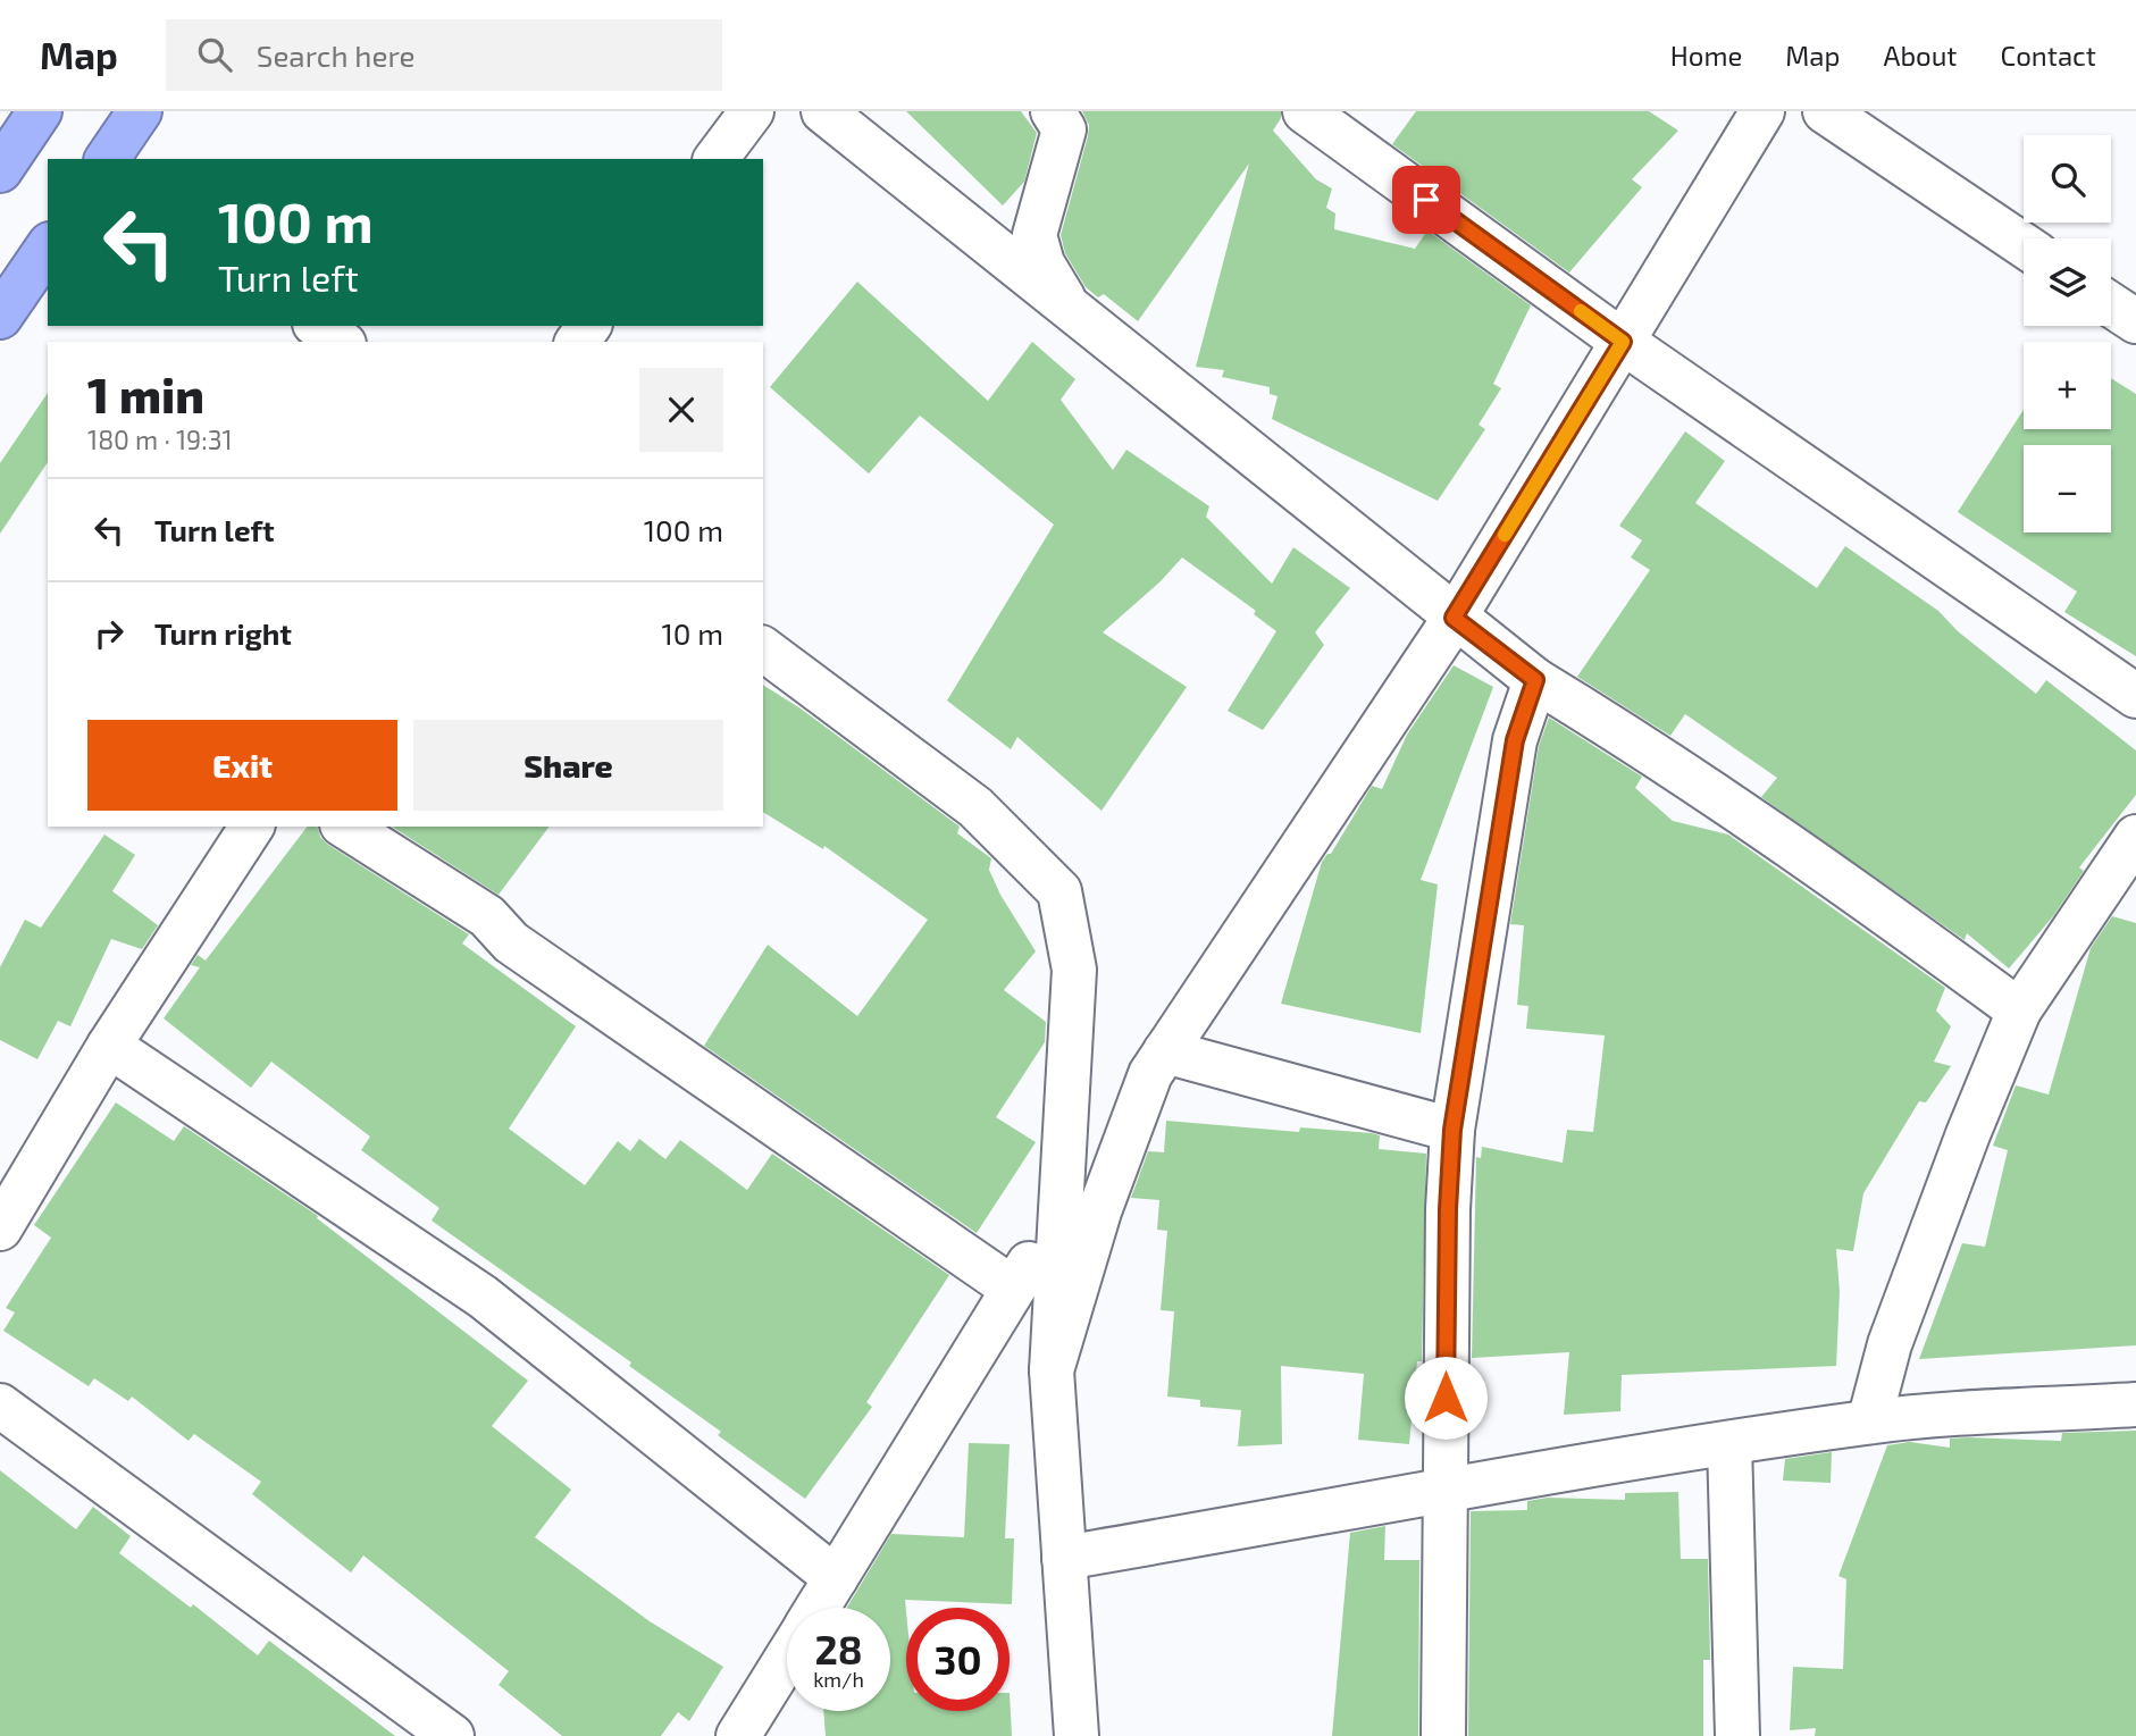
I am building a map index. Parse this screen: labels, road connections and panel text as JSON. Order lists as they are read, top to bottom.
{
  "page": {
    "header": "Map",
    "search": "Search here",
    "nav": [
      "Home",
      "Map",
      "About",
      "Contact"
    ],
    "map_buttons": ["+", "−"],
    "turn": ["100 m", "Turn left"],
    "heading": ["1 min", "180 m · 19:31"],
    "list": [
      {
        "name": "Turn left",
        "value": "100 m"
      },
      {
        "name": "Turn right",
        "value": "10 m"
      }
    ],
    "buttons": ["Exit", "Share"],
    "speed": "28 km/h",
    "limit": "30"
  }
}
